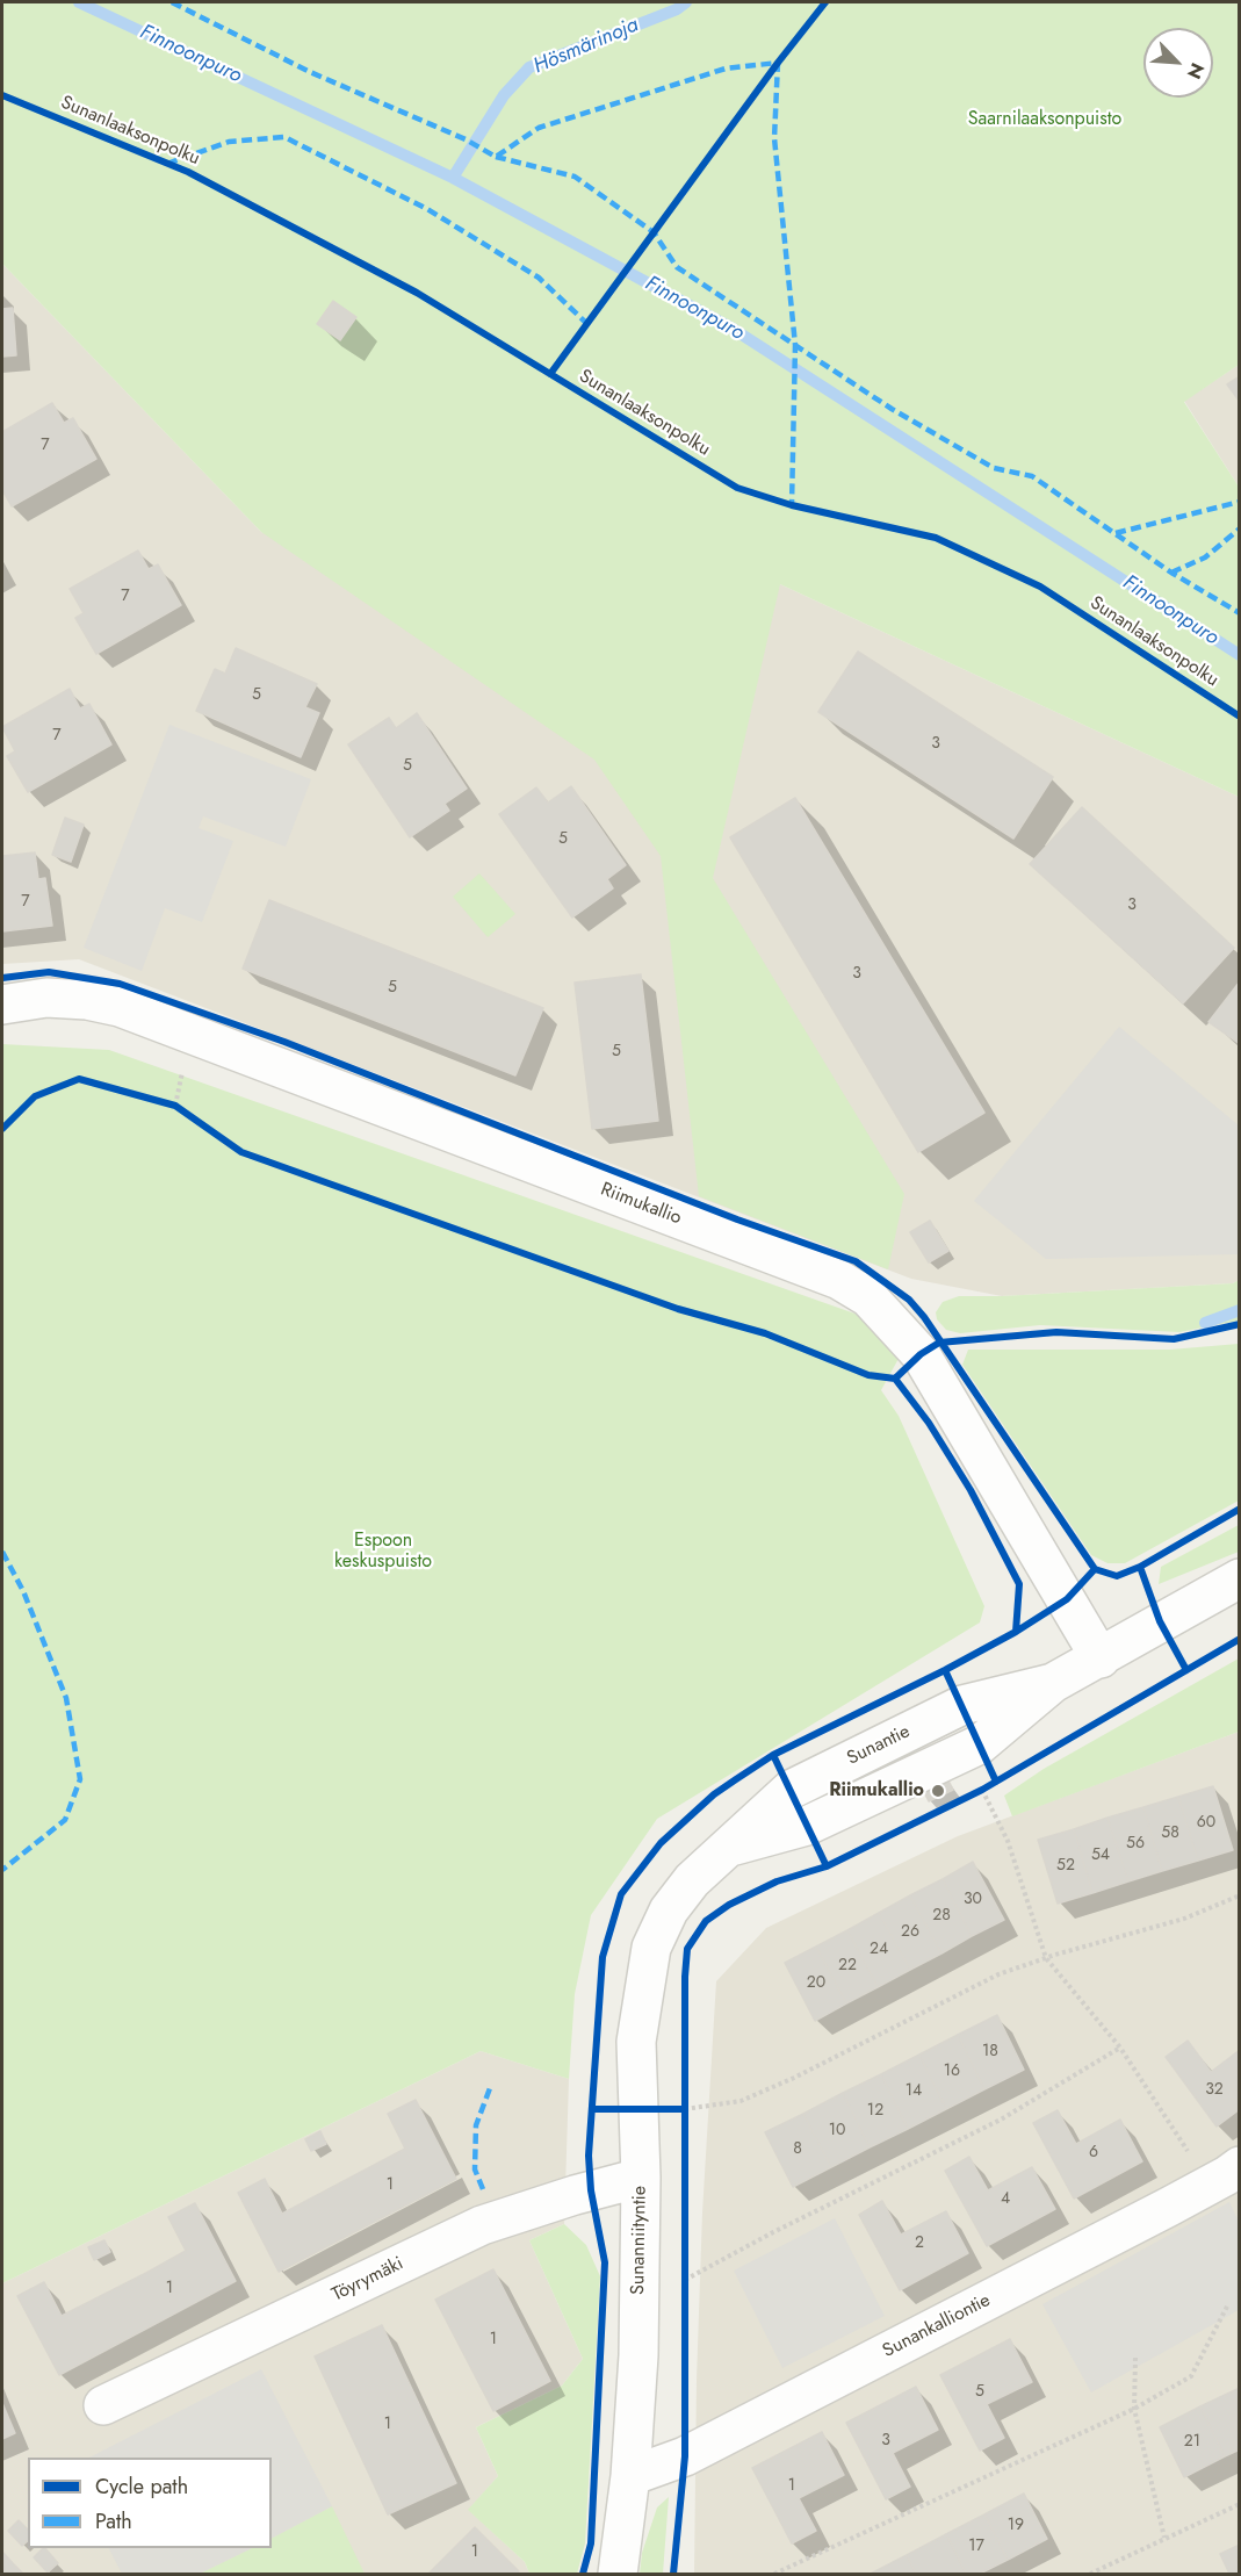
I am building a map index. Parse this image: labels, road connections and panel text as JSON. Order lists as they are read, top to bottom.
{
  "streets": {
    "street": [
      "Riimukallio",
      "Sunantie",
      "Sunanniityntie",
      "Töyrymäki",
      "Sunankalliontie"
    ],
    "cycle path": ["Sunanlaaksonpolku"]
  },
  "crossings": [
    ["Riimukallio", "Sunantie"],
    ["Sunantie", "Sunanniityntie"],
    ["Sunanniityntie", "Töyrymäki"],
    ["Sunanniityntie", "Sunankalliontie"]
  ],
  "water": ["Hösmärinoja", "Finnoonpuro"],
  "parks": ["Saarnilaaksonpuisto", "Espoon keskuspuisto"],
  "places": ["Riimukallio"],
  "house_numbers": [
    "7",
    "7",
    "5",
    "7",
    "3",
    "5",
    "5",
    "7",
    "3",
    "3",
    "5",
    "5",
    "60",
    "58",
    "56",
    "54",
    "52",
    "30",
    "28",
    "26",
    "24",
    "22",
    "20",
    "18",
    "16",
    "32",
    "14",
    "12",
    "10",
    "8",
    "6",
    "1",
    "4",
    "2",
    "1",
    "1",
    "5",
    "1",
    "3",
    "21",
    "1",
    "19",
    "17",
    "1"
  ],
  "legend": ["Cycle path", "Path"],
  "north": "bottom right"
}
